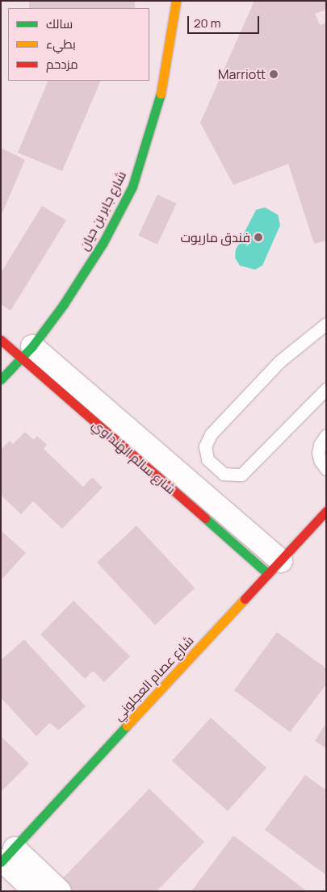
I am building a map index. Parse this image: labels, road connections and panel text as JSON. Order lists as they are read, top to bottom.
{
  "streets": {
    "street": ["شارع جابر بن حيان", "شارع سالم الهنداوي", "شارع عصام العجلوني"]
  },
  "crossings": [
    ["شارع جابر بن حيان", "شارع سالم الهنداوي"],
    ["شارع سالم الهنداوي", "شارع عصام العجلوني"]
  ],
  "places": ["Marriott", "فندق ماريوت"],
  "legend": ["سالك", "بطيء", "مزدحم"],
  "scale_bar": "20 m"
}
